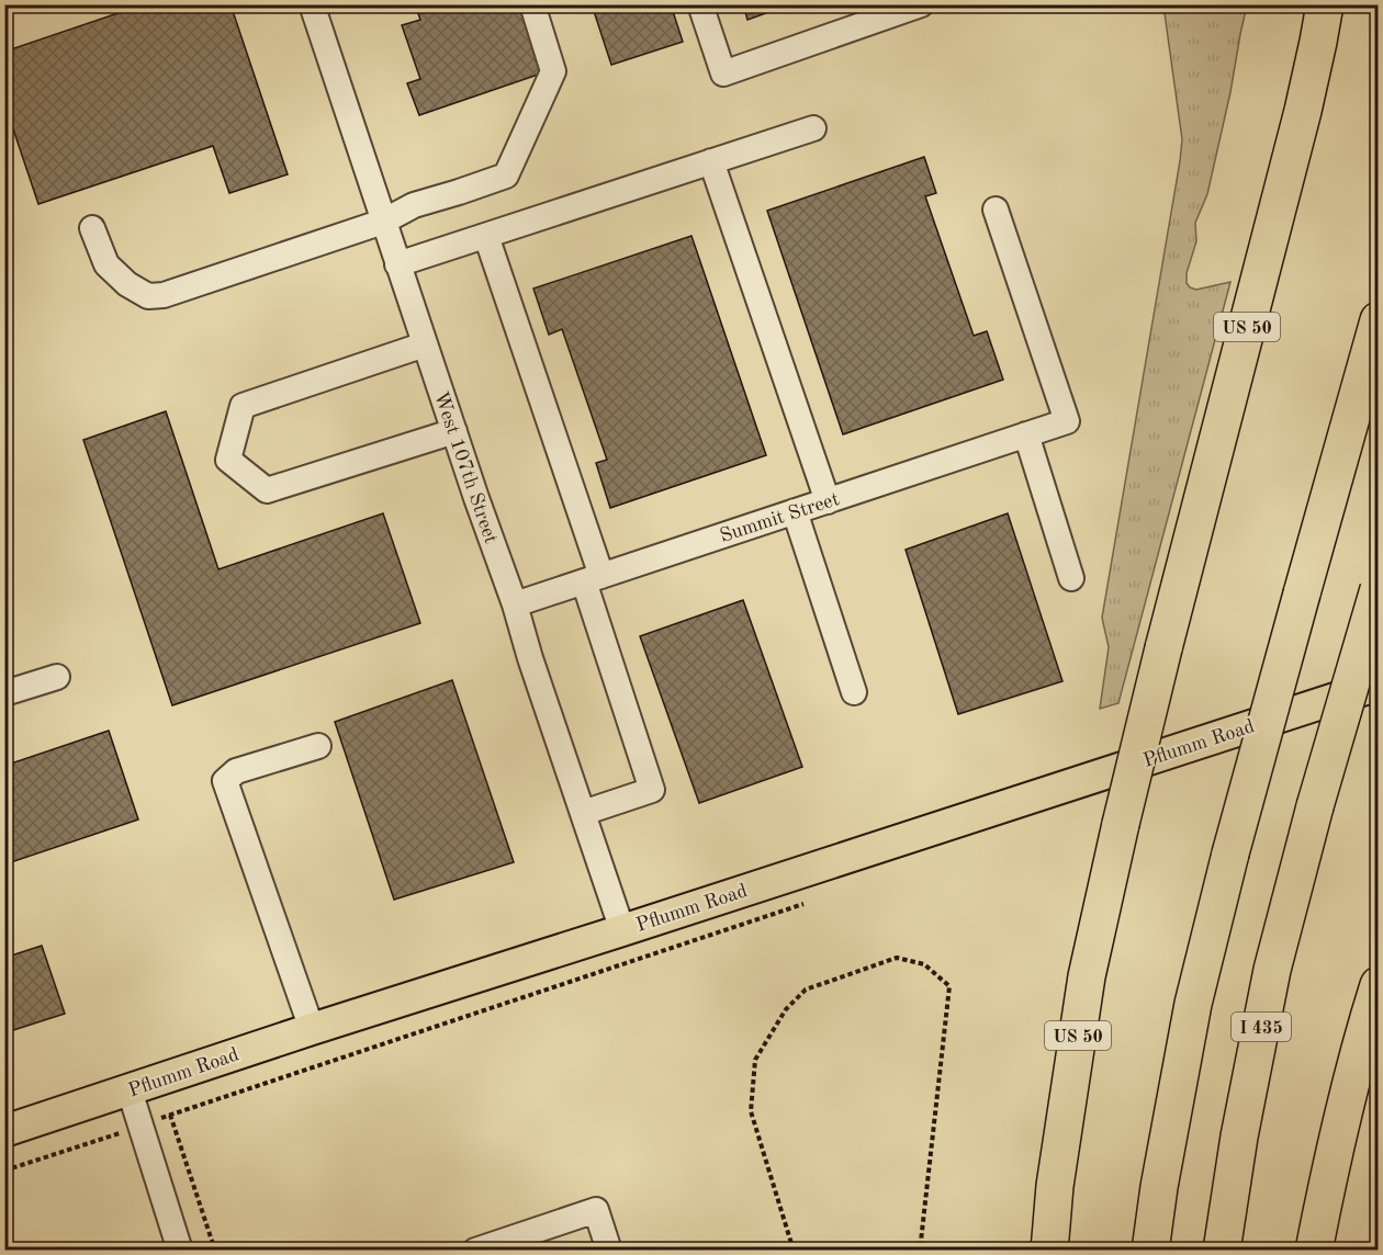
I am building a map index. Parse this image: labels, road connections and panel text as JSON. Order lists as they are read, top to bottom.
{
  "streets": {
    "highway": ["US 50", "I 435"],
    "main road": ["Pflumm Road"],
    "street": ["West 107th Street", "Summit Street"]
  },
  "crossings": [
    ["West 107th Street", "Summit Street"],
    ["West 107th Street", "Pflumm Road"]
  ]
}
